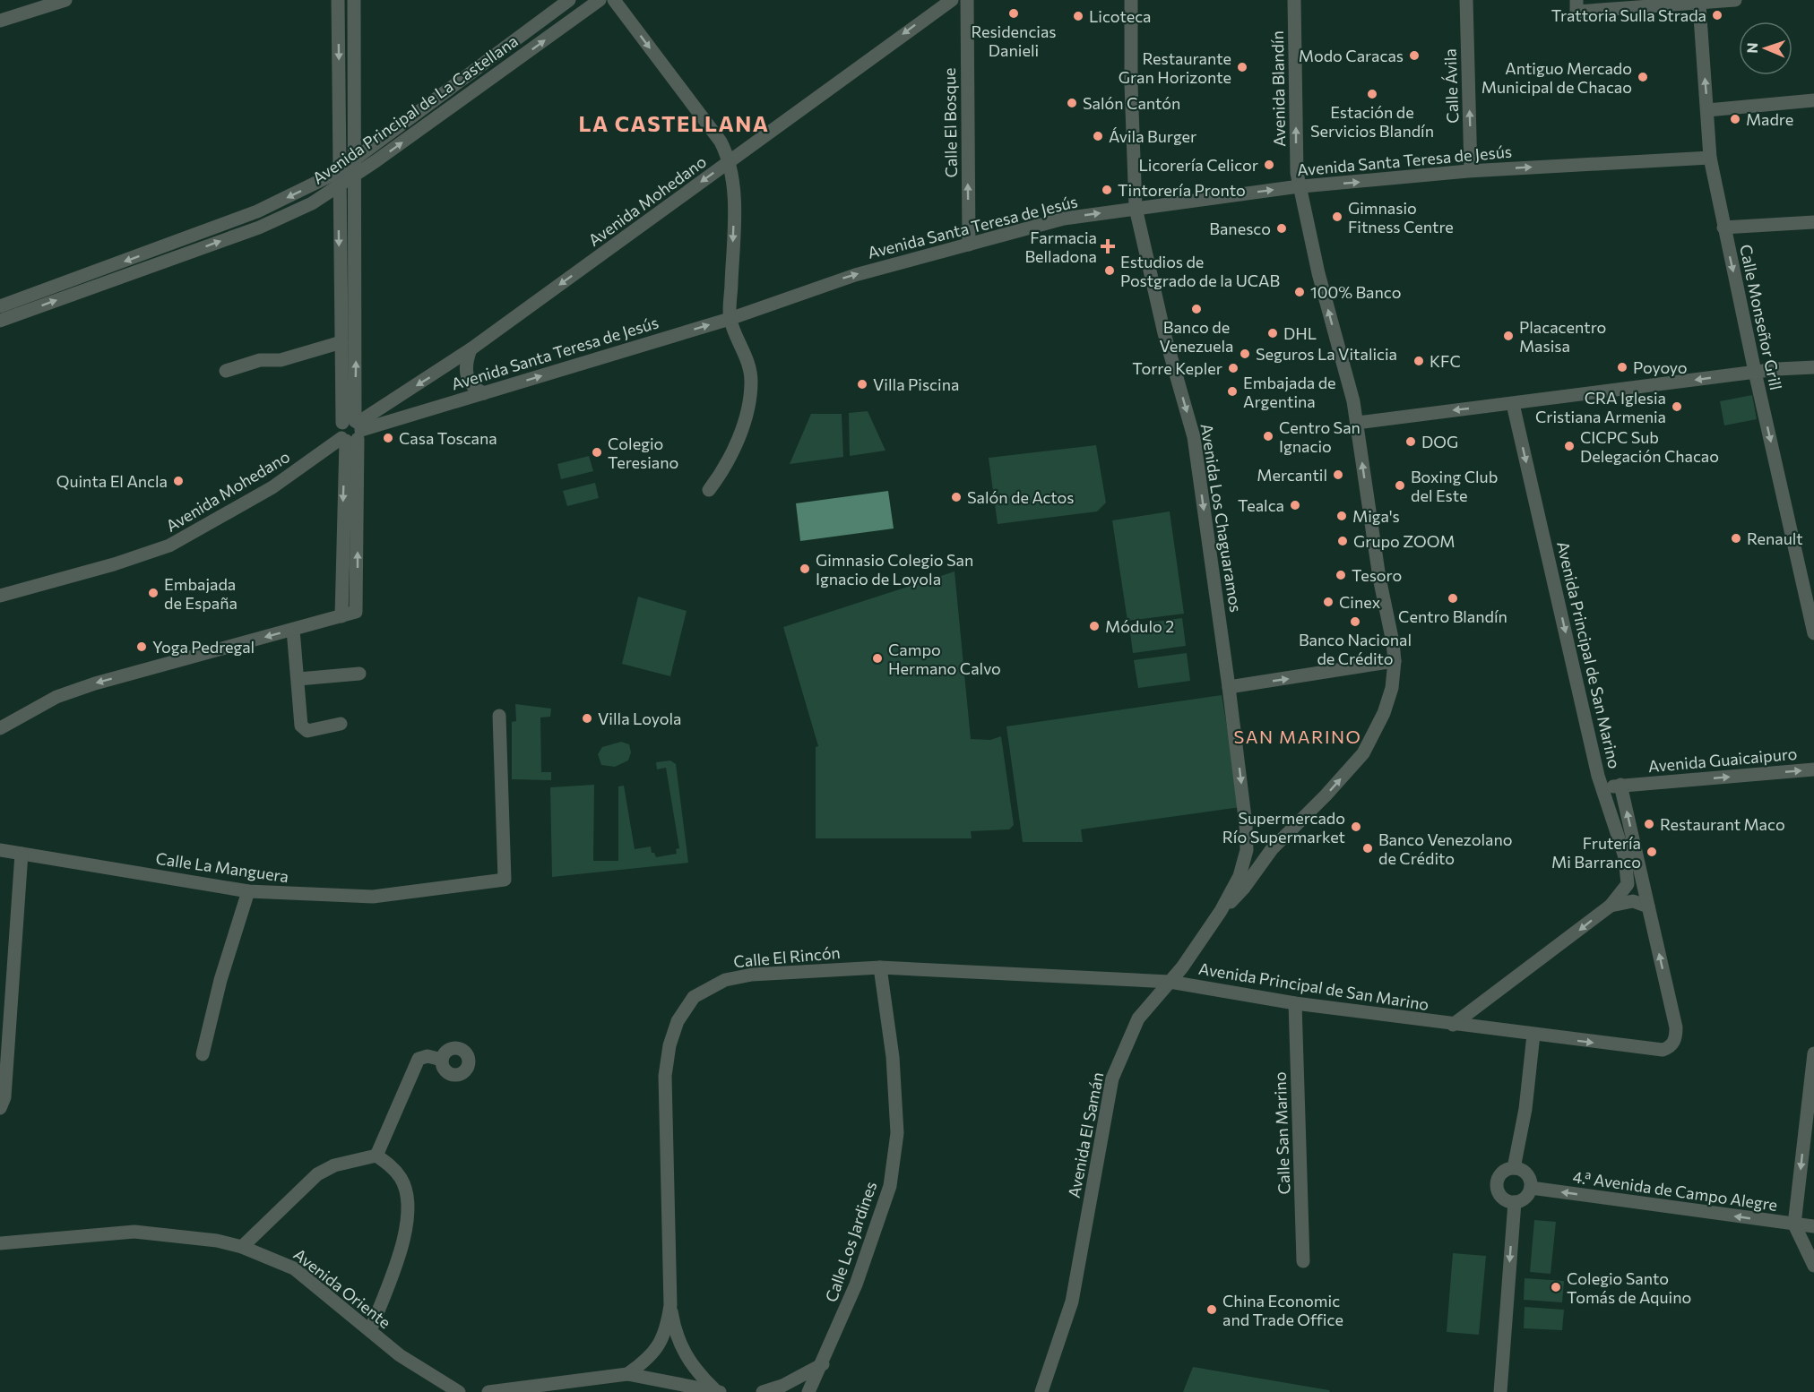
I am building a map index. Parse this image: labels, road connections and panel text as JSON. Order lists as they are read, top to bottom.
{
  "streets": {
    "street": [
      "Calle Ávila",
      "Avenida Blandín",
      "Avenida Principal de La Castellana",
      "Calle El Bosque",
      "Avenida Santa Teresa de Jesús",
      "Avenida Mohedano",
      "Calle Monseñor Grill",
      "Avenida Los Chaguaramos",
      "Avenida Principal de San Marino",
      "Avenida Guaicaipuro",
      "Calle La Manguera",
      "Calle El Rincón",
      "Calle San Marino",
      "Avenida El Samán",
      "4.ª Avenida de Campo Alegre",
      "Calle Los Jardines",
      "Avenida Oriente"
    ]
  },
  "crossings": [
    ["Calle Ávila", "Avenida Santa Teresa de Jesús"],
    ["Avenida Blandín", "Avenida Santa Teresa de Jesús"],
    ["Avenida Blandín", "Avenida Los Chaguaramos"],
    ["Avenida Blandín", "Avenida El Samán"],
    ["Calle El Bosque", "Avenida Santa Teresa de Jesús"],
    ["Avenida Santa Teresa de Jesús", "Avenida Mohedano"],
    ["Avenida Santa Teresa de Jesús", "Calle Monseñor Grill"],
    ["Avenida Santa Teresa de Jesús", "Avenida Los Chaguaramos"],
    ["Avenida Los Chaguaramos", "Avenida El Samán"],
    ["Avenida Principal de San Marino", "Avenida Guaicaipuro"],
    ["Avenida Principal de San Marino", "Calle El Rincón"],
    ["Avenida Principal de San Marino", "Calle San Marino"],
    ["Avenida Principal de San Marino", "Avenida El Samán"],
    ["Calle El Rincón", "Avenida El Samán"],
    ["Calle El Rincón", "Calle Los Jardines"]
  ],
  "one_way": [
    "Calle Ávila",
    "Avenida Blandín",
    "Calle El Bosque",
    "Avenida Santa Teresa de Jesús",
    "Avenida Mohedano",
    "Avenida Los Chaguaramos",
    "Avenida Guaicaipuro",
    "4.ª Avenida de Campo Alegre"
  ],
  "districts": ["LA CASTELLANA", "SAN MARINO"],
  "places": {
    "other": [
      "Residencias Danieli",
      "Trattoria Sulla Strada",
      "Licoteca",
      "Modo Caracas",
      "Restaurante Gran Horizonte",
      "Antiguo Mercado Municipal de Chacao",
      "Estación de Servicios Blandín",
      "Salón Cantón",
      "Madre",
      "Ávila Burger",
      "Licorería Celicor",
      "Tintorería Pronto",
      "Gimnasio Fitness Centre",
      "Banesco",
      "Estudios de Postgrado de la UCAB",
      "100% Banco",
      "Banco de Venezuela",
      "DHL",
      "Placacentro Masisa",
      "Seguros La Vitalicia",
      "KFC",
      "Poyoyo",
      "Torre Kepler",
      "Villa Piscina",
      "Embajada de Argentina",
      "CRA Iglesia Cristiana Armenia",
      "Centro San Ignacio",
      "Casa Toscana",
      "DOG",
      "CICPC Sub Delegación Chacao",
      "Colegio Teresiano",
      "Mercantil",
      "Quinta El Ancla",
      "Boxing Club del Este",
      "Salón de Actos",
      "Tealca",
      "Miga's",
      "Renault",
      "Grupo ZOOM",
      "Gimnasio Colegio San Ignacio de Loyola",
      "Tesoro",
      "Embajada de España",
      "Centro Blandín",
      "Cinex",
      "Banco Nacional de Crédito",
      "Módulo 2",
      "Yoga Pedregal",
      "Campo Hermano Calvo",
      "Villa Loyola",
      "Restaurant Maco",
      "Supermercado Río Supermarket",
      "Banco Venezolano de Crédito",
      "Frutería Mi Barranco",
      "Colegio Santo Tomás de Aquino",
      "China Economic and Trade Office"
    ],
    "health": ["Farmacia Belladona"]
  },
  "north": "left"
}
